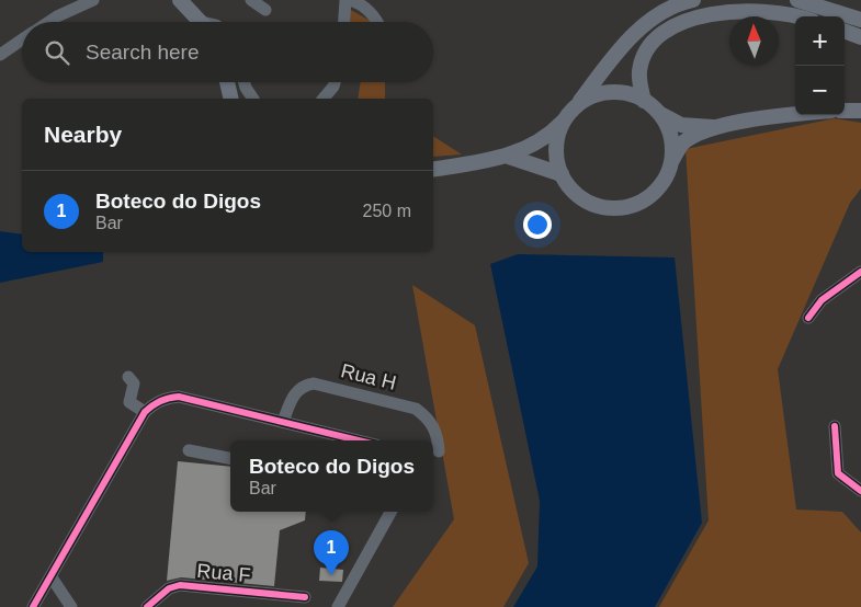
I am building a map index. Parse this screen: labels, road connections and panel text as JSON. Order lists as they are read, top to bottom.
{
  "streets": {
    "street": ["Rua H", "Rua F"]
  },
  "north": "top",
  "page": {
    "map_buttons": ["+", "−"],
    "search": "Search here",
    "heading": "Nearby",
    "list": [
      {
        "mark": "1",
        "name": "Boteco do Digos",
        "note": "Bar",
        "value": "250 m"
      }
    ],
    "popup": ["Boteco do Digos", "Bar"],
    "pins": "1"
  }
}
